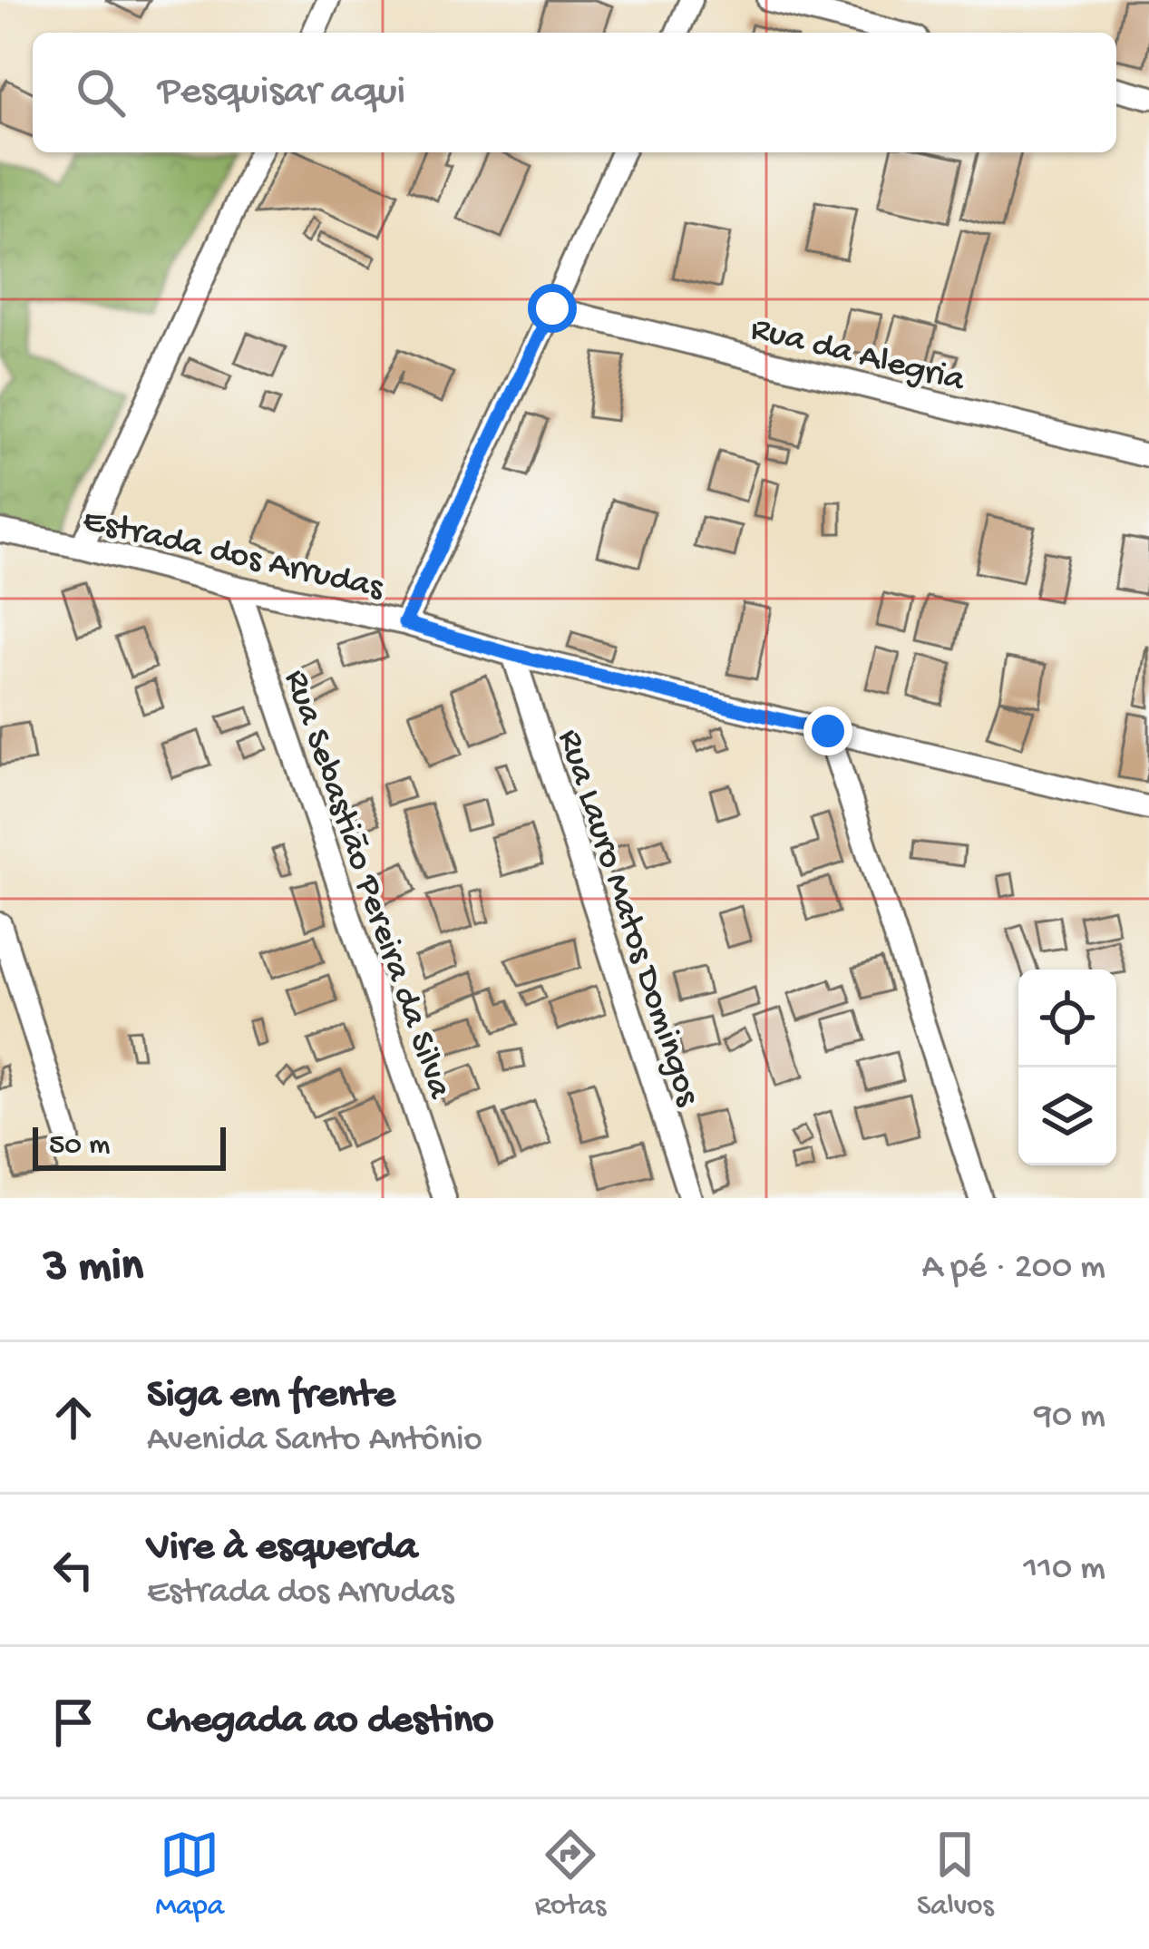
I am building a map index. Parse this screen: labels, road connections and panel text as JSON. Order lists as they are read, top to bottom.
{
  "streets": {
    "street": [
      "Rua da Alegria",
      "Estrada dos Arrudas",
      "Rua Sebastião Pereira da Silva",
      "Rua Lauro Matos Domingos"
    ]
  },
  "crossings": [
    ["Estrada dos Arrudas", "Rua Sebastião Pereira da Silva"],
    ["Estrada dos Arrudas", "Rua Lauro Matos Domingos"]
  ],
  "scale_bar": "50 m",
  "page": {
    "search": "Pesquisar aqui",
    "scale": "50 m",
    "heading": ["3 min", "A pé · 200 m"],
    "list": [
      ["Siga em frente", "Avenida Santo Antônio", "90 m"],
      ["Vire à esquerda", "Estrada dos Arrudas", "110 m"],
      "Chegada ao destino"
    ],
    "nav": ["Mapa", "Rotas", "Salvos"]
  }
}
